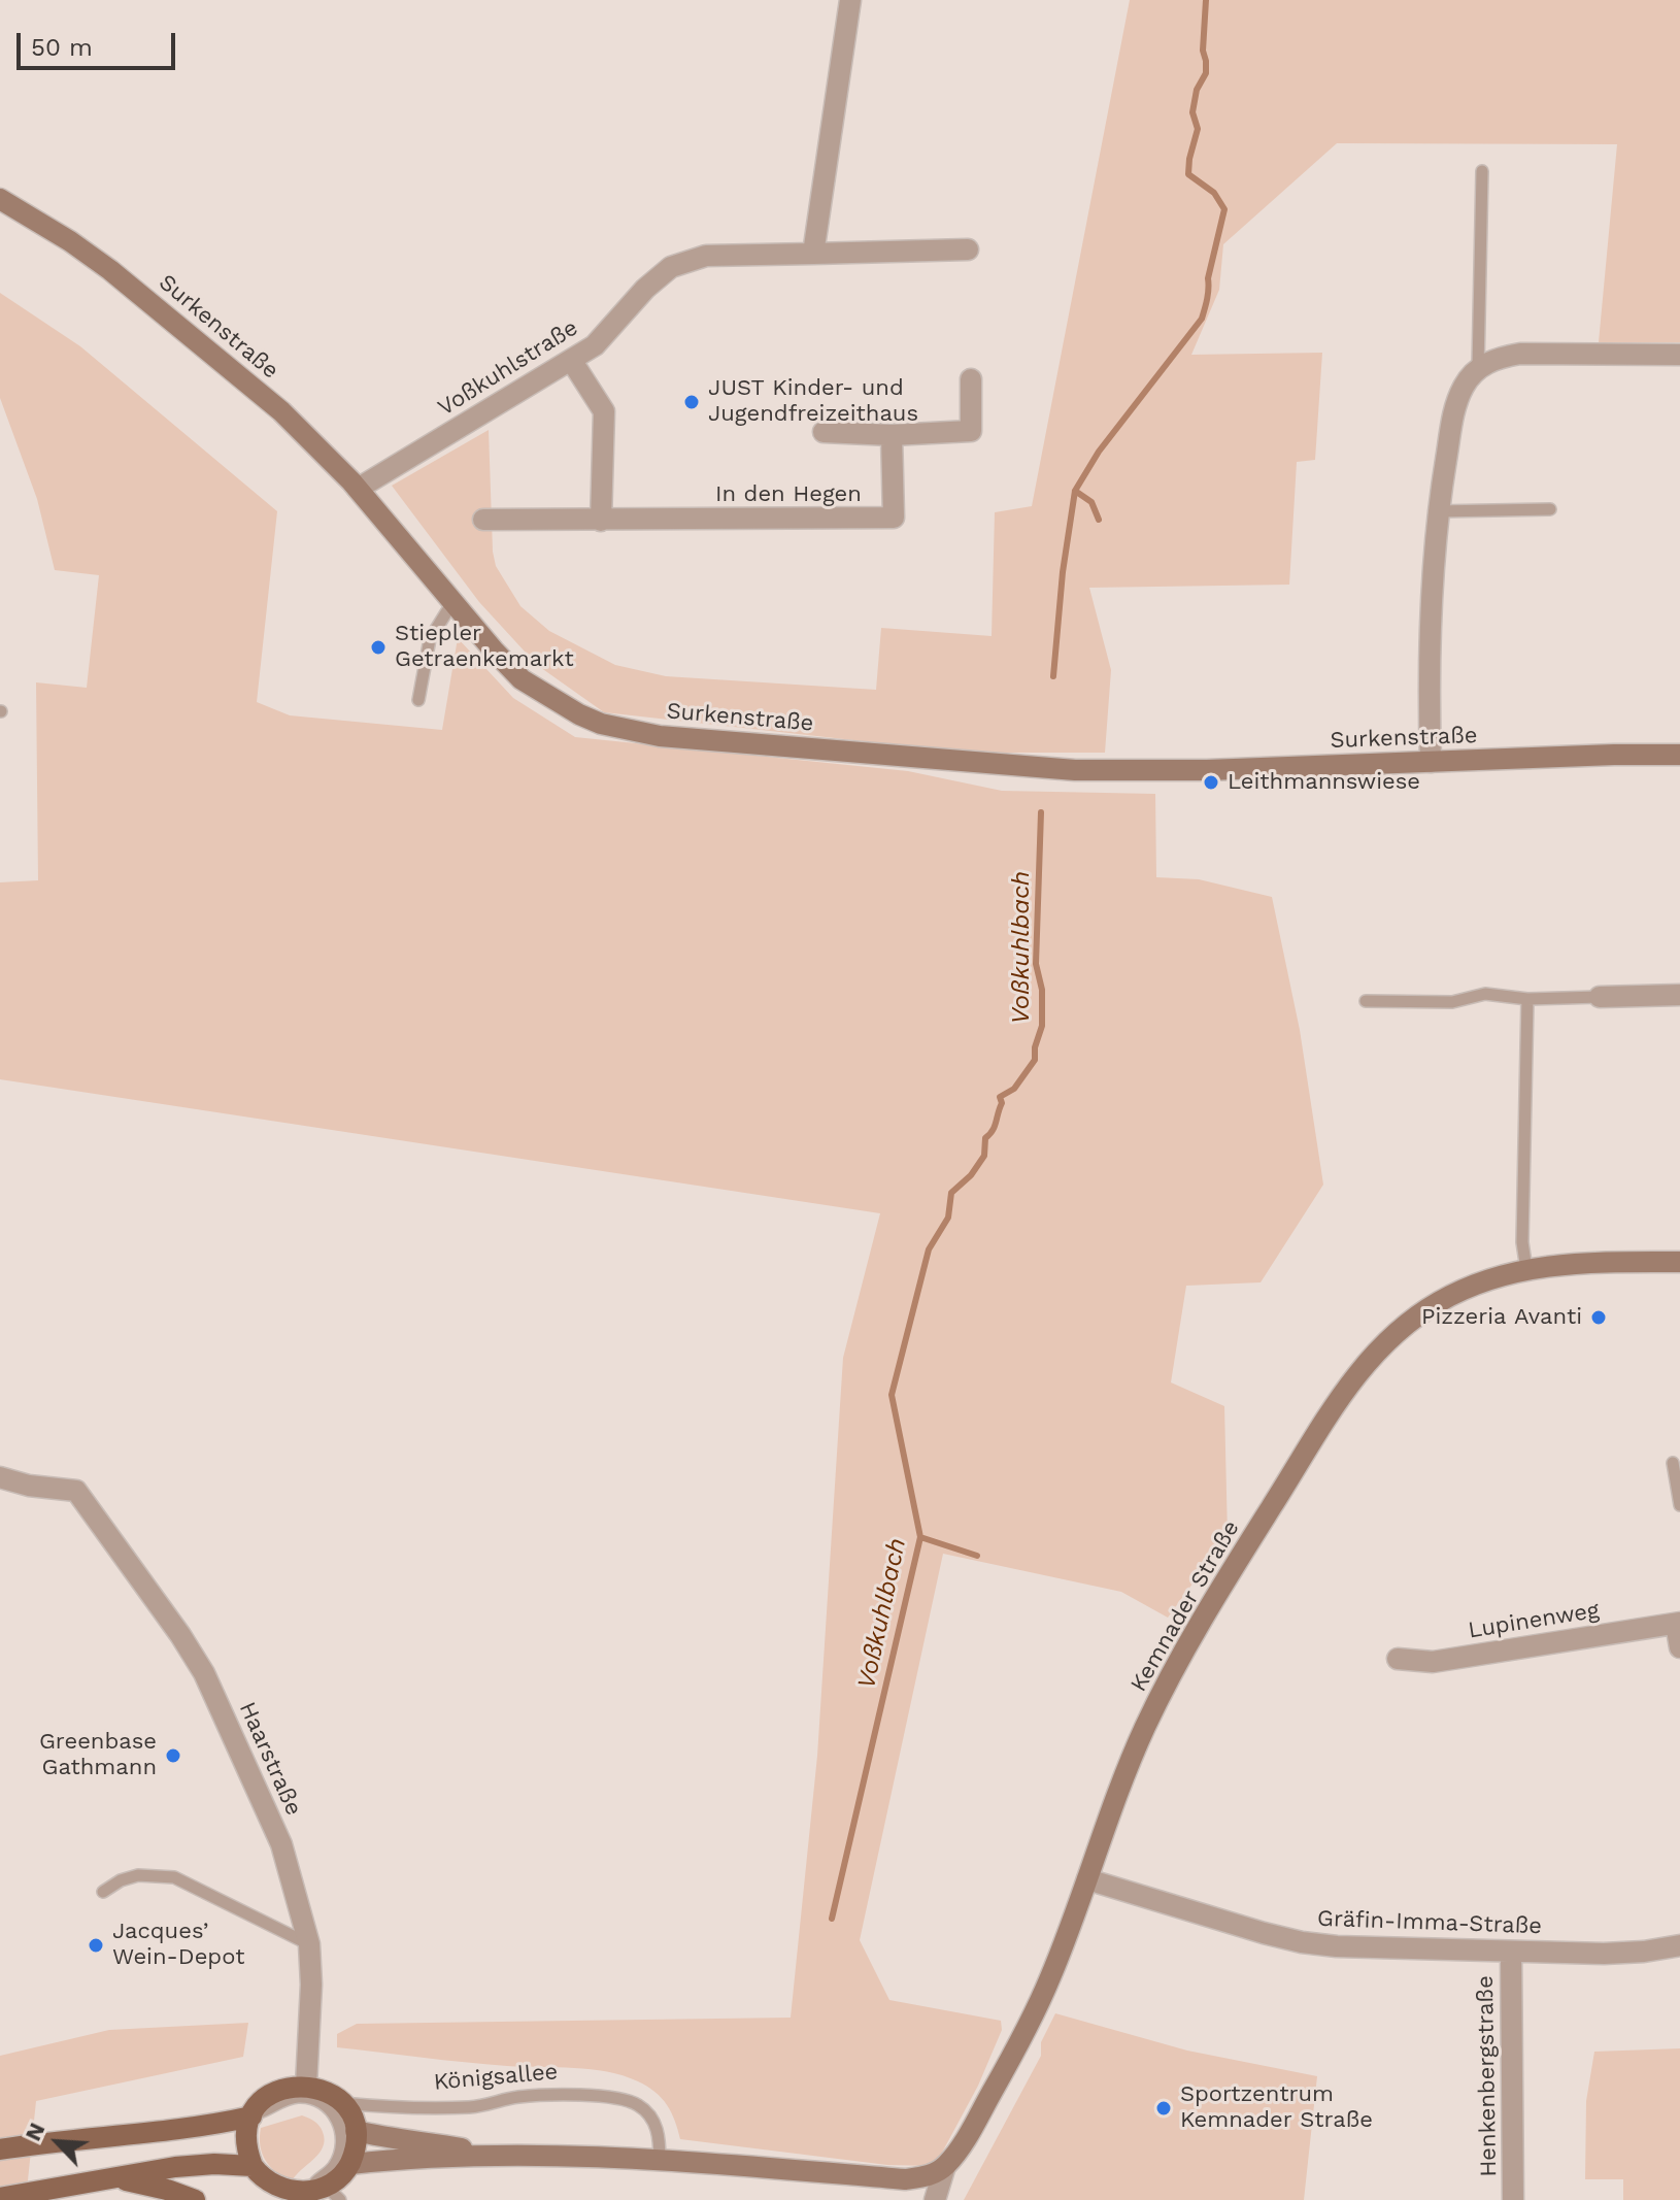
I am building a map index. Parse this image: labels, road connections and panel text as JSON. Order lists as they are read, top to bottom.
{
  "streets": {
    "main road": ["Surkenstraße", "Kemnader Straße", "Königsallee"],
    "street": [
      "Voßkuhlstraße",
      "In den Hegen",
      "Lupinenweg",
      "Haarstraße",
      "Gräfin-Imma-Straße",
      "Henkenbergstraße"
    ]
  },
  "crossings": [
    ["Surkenstraße", "Voßkuhlstraße"],
    ["Kemnader Straße", "Gräfin-Imma-Straße"],
    ["Haarstraße", "Königsallee"],
    ["Gräfin-Imma-Straße", "Henkenbergstraße"]
  ],
  "water": ["Voßkuhlbach"],
  "places": [
    "JUST Kinder- und Jugendfreizeithaus",
    "Stiepler Getraenkemarkt",
    "Leithmannswiese",
    "Pizzeria Avanti",
    "Greenbase Gathmann",
    "Jacques’ Wein-Depot",
    "Sportzentrum Kemnader Straße"
  ],
  "scale_bar": "50 m",
  "north": "top left"
}
